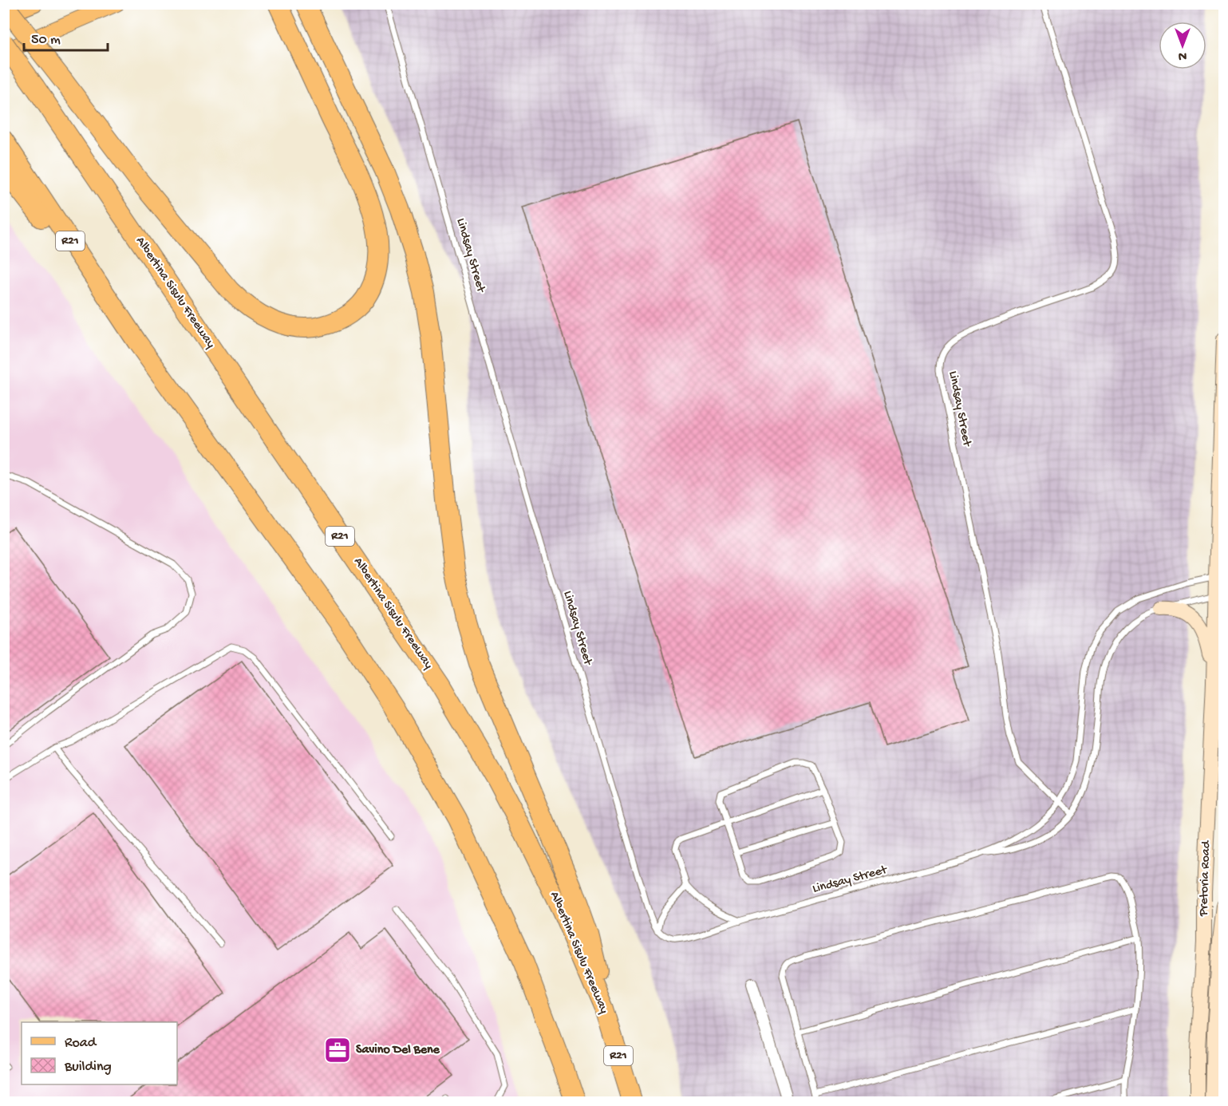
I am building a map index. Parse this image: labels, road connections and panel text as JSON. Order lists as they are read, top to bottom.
{
  "streets": {
    "highway": ["R21", "Albertina Sisulu Freeway"],
    "main road": ["Pretoria Road"],
    "lane": ["Lindsay Street"]
  },
  "crossings": [
    ["Lindsay Street", "Pretoria Road"]
  ],
  "places": {
    "office": ["Savino Del Bene"]
  },
  "legend": ["Road", "Building"],
  "scale_bar": "50 m",
  "north": "bottom"
}
